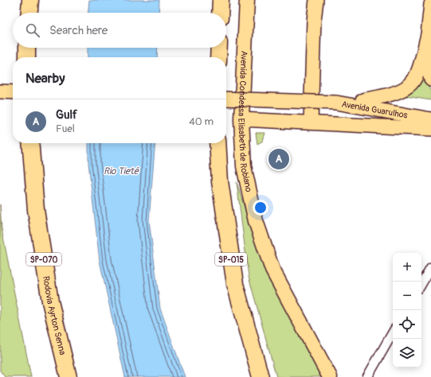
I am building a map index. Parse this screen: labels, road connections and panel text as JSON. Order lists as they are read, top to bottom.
{
  "streets": {
    "highway": [
      "Avenida Condessa Elisabeth de Robiano",
      "SP-070",
      "SP-015",
      "Rodovia Ayrton Senna"
    ],
    "main road": ["Avenida Guarulhos"]
  },
  "crossings": [
    ["Avenida Guarulhos", "Avenida Condessa Elisabeth de Robiano"]
  ],
  "water": ["Rio Tietê"],
  "page": {
    "search": "Search here",
    "heading": "Nearby",
    "list": [
      {
        "mark": "A",
        "name": "Gulf",
        "note": "Fuel",
        "value": "40 m"
      }
    ],
    "pins": "A",
    "map_buttons": ["+", "−"]
  }
}
